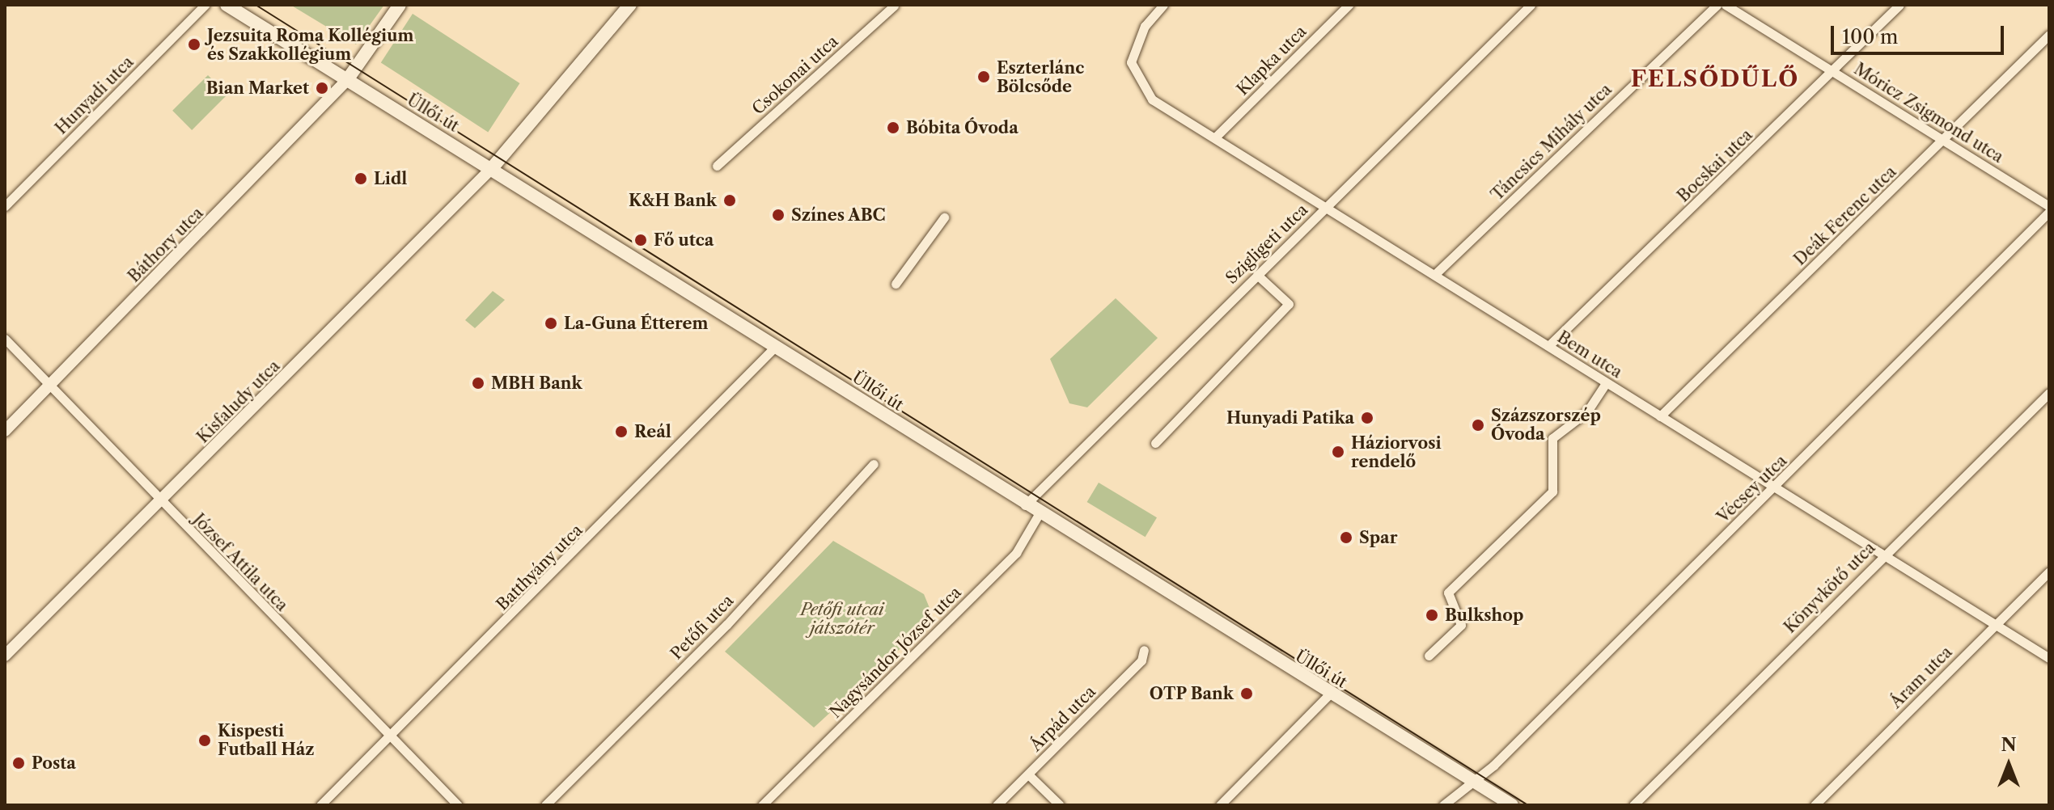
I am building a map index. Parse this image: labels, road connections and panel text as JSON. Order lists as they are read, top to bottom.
{
  "streets": {
    "main road": ["Üllői út"],
    "street": [
      "Klapka utca",
      "Csokonai utca",
      "Hunyadi utca",
      "Móricz Zsigmond utca",
      "Táncsics Mihály utca",
      "Bocskai utca",
      "Deák Ferenc utca",
      "Szigligeti utca",
      "Báthory utca",
      "Bem utca",
      "Kisfaludy utca",
      "Vécsey utca",
      "József Attila utca",
      "Batthyány utca",
      "Könyvkötő utca",
      "Petőfi utca",
      "Nagysándor József utca",
      "Áram utca",
      "Árpád utca"
    ]
  },
  "crossings": [
    ["Klapka utca", "Bem utca"],
    ["Üllői út", "Szigligeti utca"],
    ["Üllői út", "Báthory utca"],
    ["Üllői út", "Kisfaludy utca"],
    ["Üllői út", "Vécsey utca"],
    ["Üllői út", "Batthyány utca"],
    ["Üllői út", "Nagysándor József utca"],
    ["Móricz Zsigmond utca", "Bocskai utca"],
    ["Móricz Zsigmond utca", "Deák Ferenc utca"],
    ["Táncsics Mihály utca", "Bem utca"],
    ["Bocskai utca", "Bem utca"],
    ["Deák Ferenc utca", "Bem utca"],
    ["Szigligeti utca", "Bem utca"],
    ["Báthory utca", "József Attila utca"],
    ["Bem utca", "Vécsey utca"],
    ["Bem utca", "Könyvkötő utca"],
    ["Bem utca", "Áram utca"],
    ["Kisfaludy utca", "József Attila utca"],
    ["József Attila utca", "Batthyány utca"]
  ],
  "districts": ["FELSŐDŰLŐ"],
  "parks": ["Petőfi utcai játszótér"],
  "places": [
    "Jezsuita Roma Kollégium és Szakkollégium",
    "Eszterlánc Bölcsőde",
    "Bian Market",
    "Bóbita Óvoda",
    "Lidl",
    "K&H Bank",
    "Színes ABC",
    "Fő utca",
    "La-Guna Étterem",
    "MBH Bank",
    "Hunyadi Patika",
    "Százszorszép Óvoda",
    "Reál",
    "Háziorvosi rendelő",
    "Spar",
    "Bulkshop",
    "OTP Bank",
    "Kispesti Futball Ház",
    "Posta"
  ],
  "scale_bar": "100 m",
  "north": "top"
}
